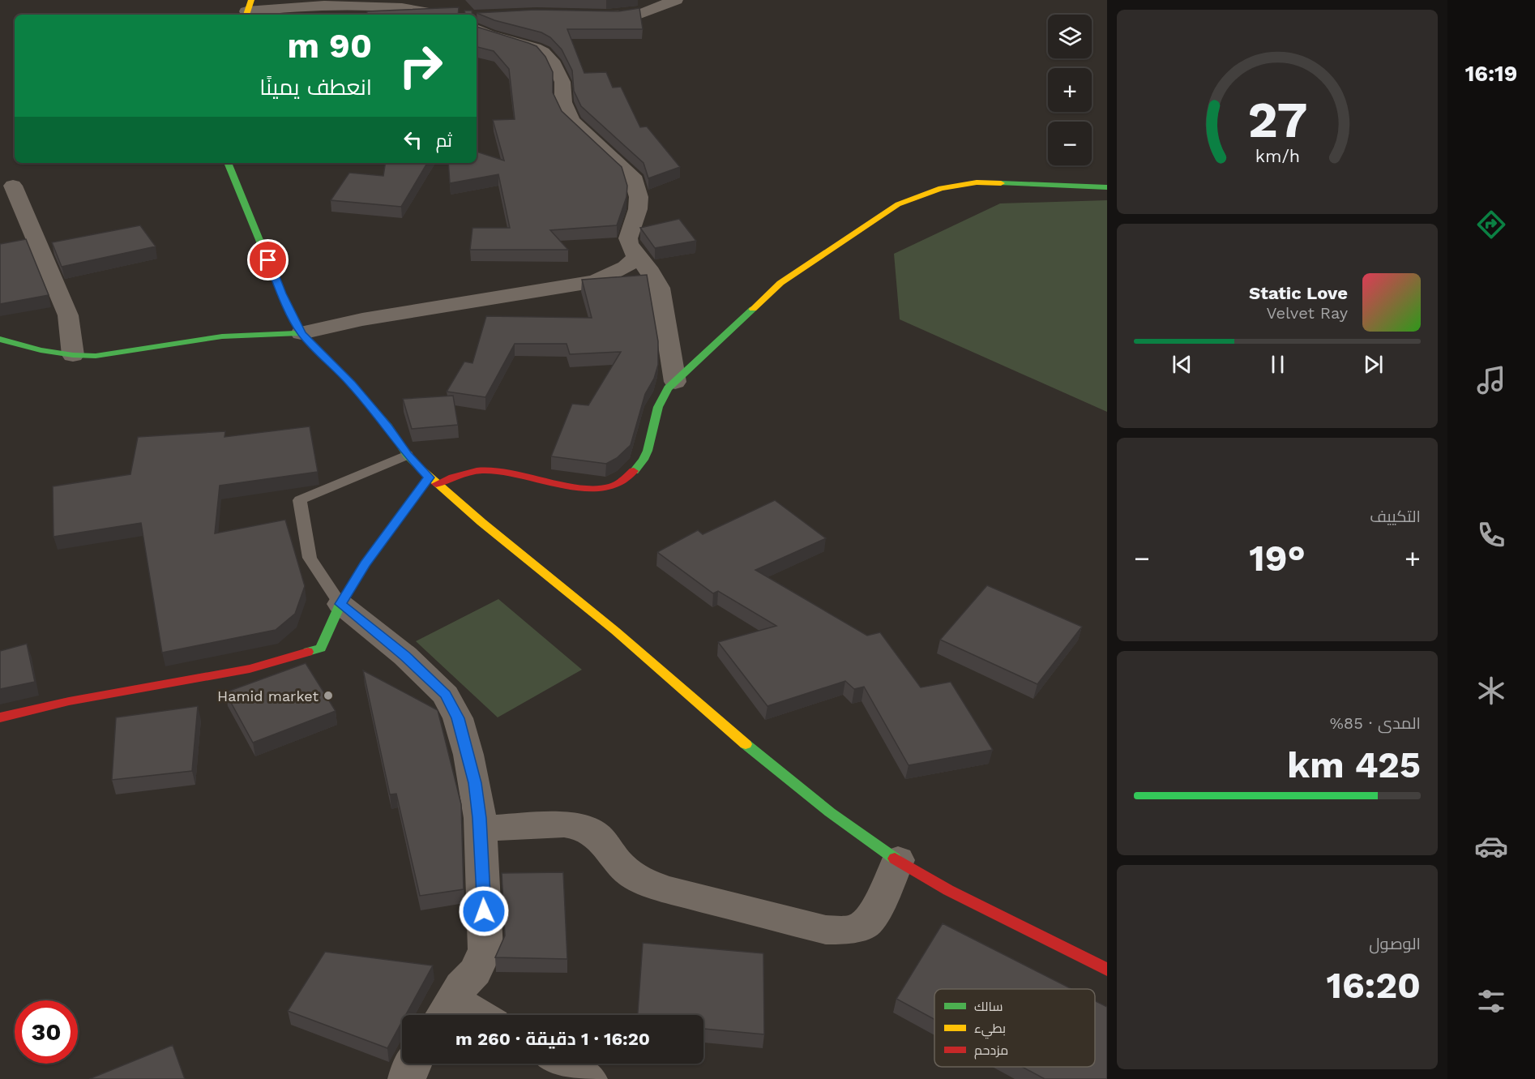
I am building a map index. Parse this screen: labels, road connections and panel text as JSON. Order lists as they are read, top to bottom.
{
  "places": ["Hamid market"],
  "legend": ["سالك", "بطيء", "مزدحم"],
  "page": {
    "tabs": "16:19",
    "map_buttons": ["+", "−"],
    "turn": ["90 m", "انعطف يمينًا"],
    "then": "ثم",
    "song": ["Static Love", "Velvet Ray"],
    "tile": [
      "التكييف",
      ["المدى · 85%", "425 km"],
      ["الوصول", "16:20"]
    ],
    "heat": ["−", "19°", "+"],
    "limit": "30",
    "trip": "16:20 · 1 دقيقة · 260 m",
    "gauge": ["27", "km/h"]
  }
}
